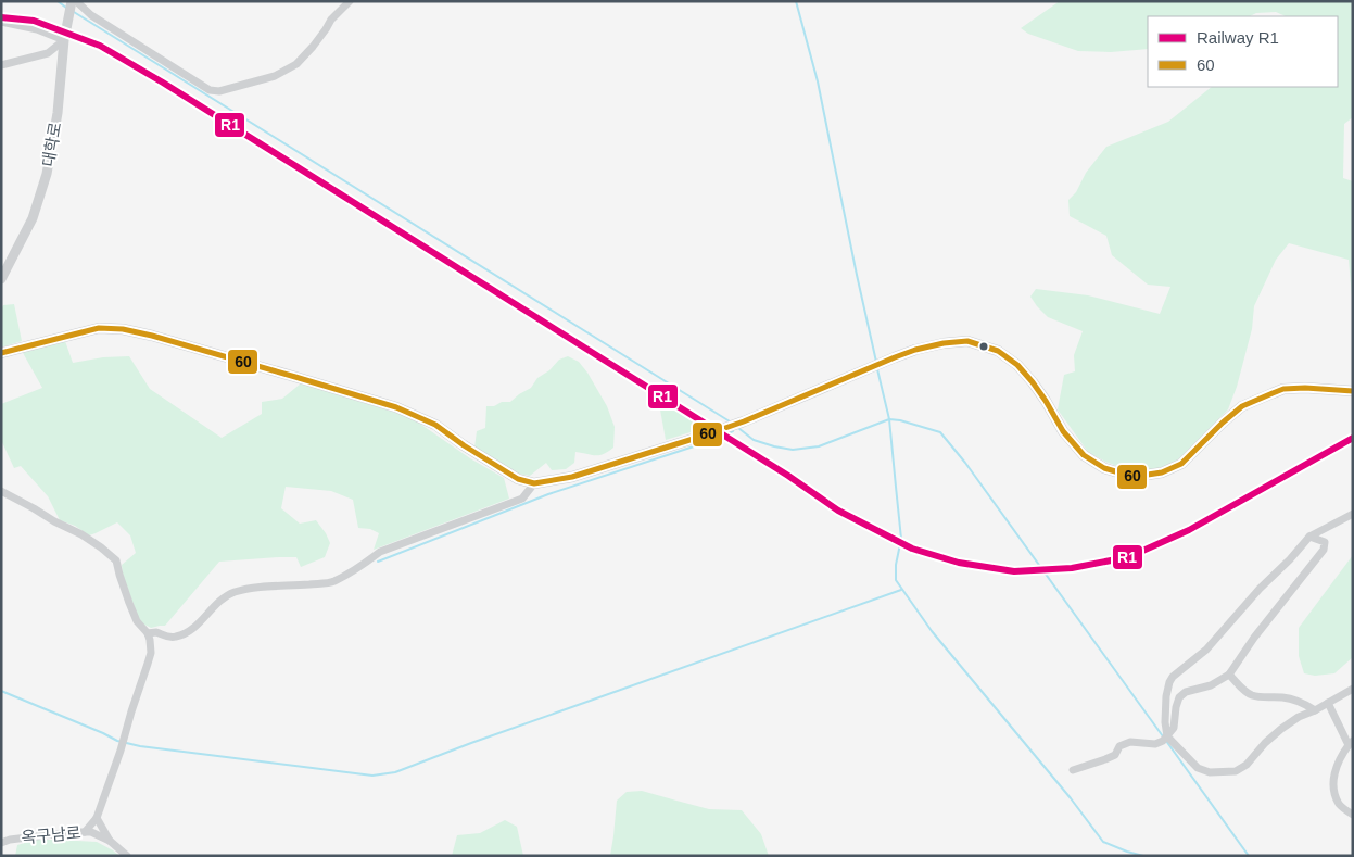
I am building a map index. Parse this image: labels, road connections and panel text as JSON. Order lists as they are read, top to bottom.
{
  "streets": {
    "street": ["대학로", "옥구남로"]
  },
  "lines": ["rail line R1", "transit line 60"],
  "legend": ["Railway R1", "60"]
}
